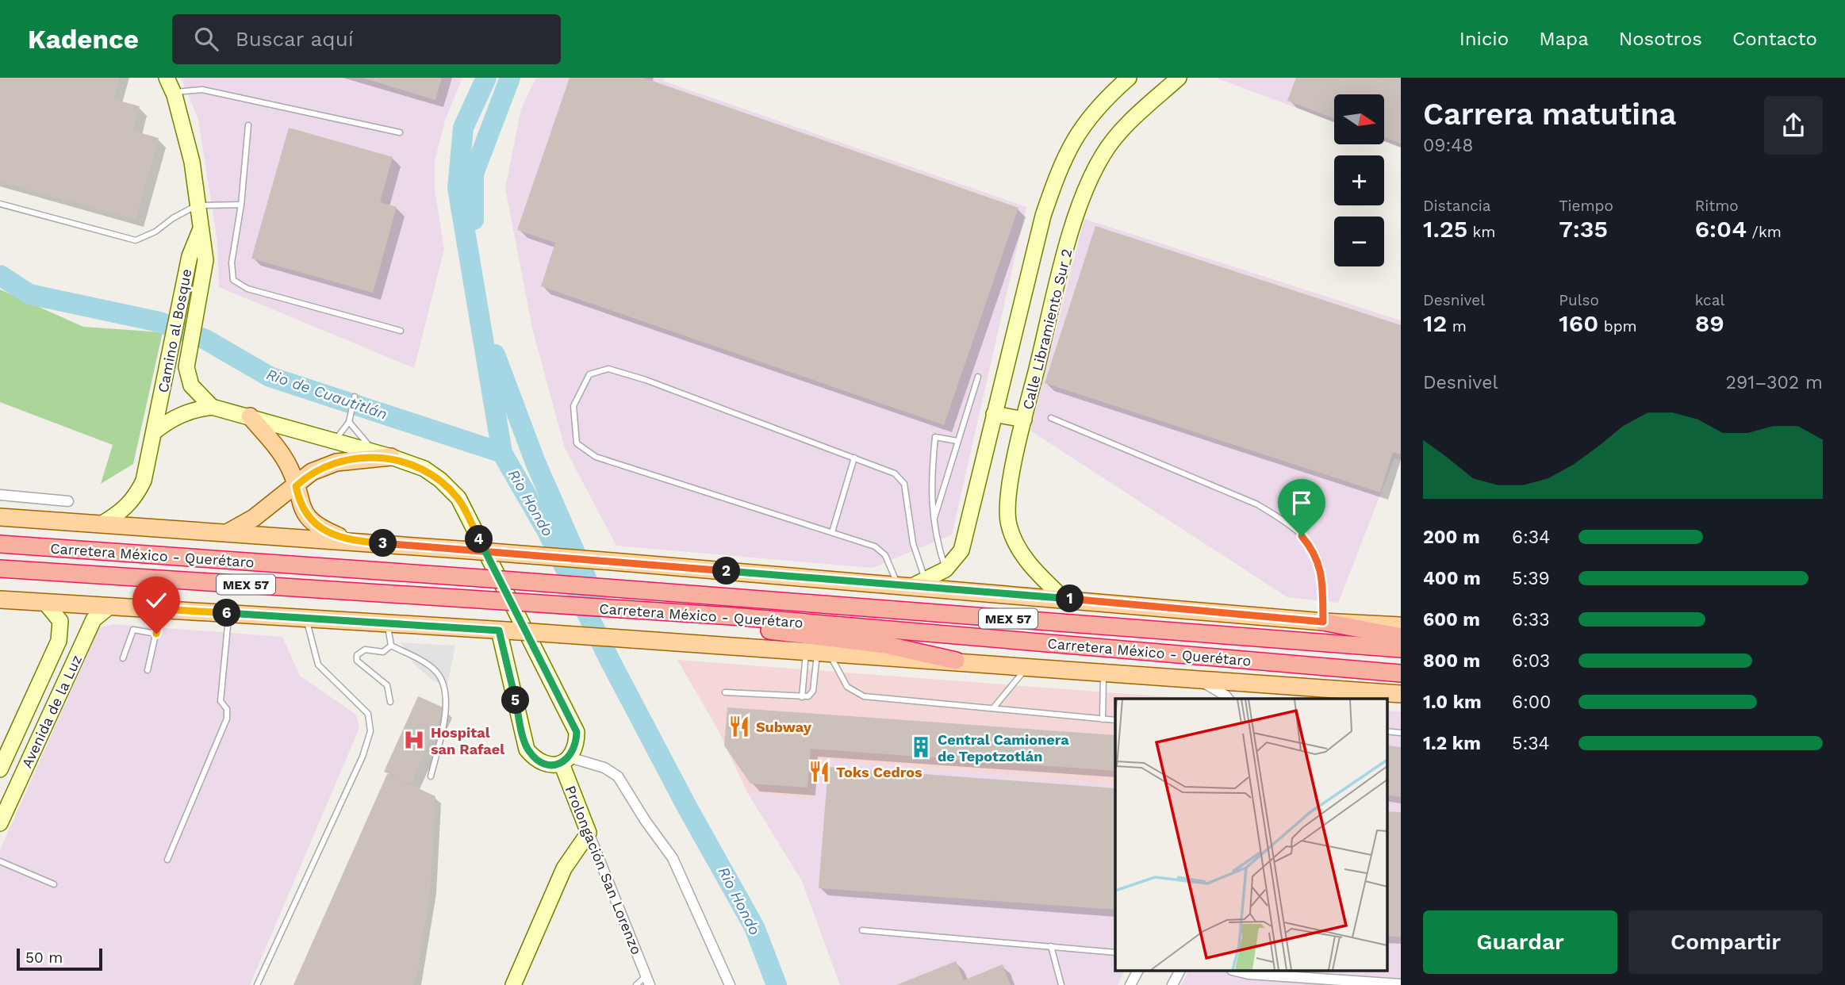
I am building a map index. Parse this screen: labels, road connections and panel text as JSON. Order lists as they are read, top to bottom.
{
  "streets": {
    "highway": ["Carretera México - Querétaro", "MEX 57"],
    "main road": [
      "Calle Libramiento Sur 2",
      "Camino al Bosque",
      "Avenida de la Luz",
      "Prolongación San Lorenzo"
    ]
  },
  "water": ["Rio de Cuautitlán", "Rio Hondo"],
  "places": {
    "restaurant": ["Subway", "Toks Cedros"],
    "hospital": ["Hospital san Rafael"],
    "building": ["Central Camionera de Tepotzotlán"]
  },
  "scale_bar": "50 m",
  "north": "right",
  "page": {
    "header": "Kadence",
    "search": "Buscar aquí",
    "nav": [
      "Inicio",
      "Mapa",
      "Nosotros",
      "Contacto"
    ],
    "heading": ["Carrera matutina", "09:48"],
    "map_buttons": ["+", "−"],
    "stats": [
      ["Distancia", "1.25 km"],
      ["Tiempo", "7:35"],
      ["Ritmo", "6:04 /km"],
      ["Desnivel", "12 m"],
      ["Pulso", "160 bpm"],
      ["kcal", "89"]
    ],
    "chart": ["Desnivel", "291–302 m"],
    "list": [
      {
        "name": "200 m",
        "note": "6:34"
      },
      {
        "name": "400 m",
        "note": "5:39"
      },
      {
        "name": "600 m",
        "note": "6:33"
      },
      {
        "name": "800 m",
        "note": "6:03"
      },
      {
        "name": "1.0 km",
        "note": "6:00"
      },
      {
        "name": "1.2 km",
        "note": "5:34"
      }
    ],
    "pins": [
      "4",
      "3",
      "2",
      "1",
      "6",
      "5"
    ],
    "buttons": ["Guardar", "Compartir"],
    "scale": "50 m"
  }
}
